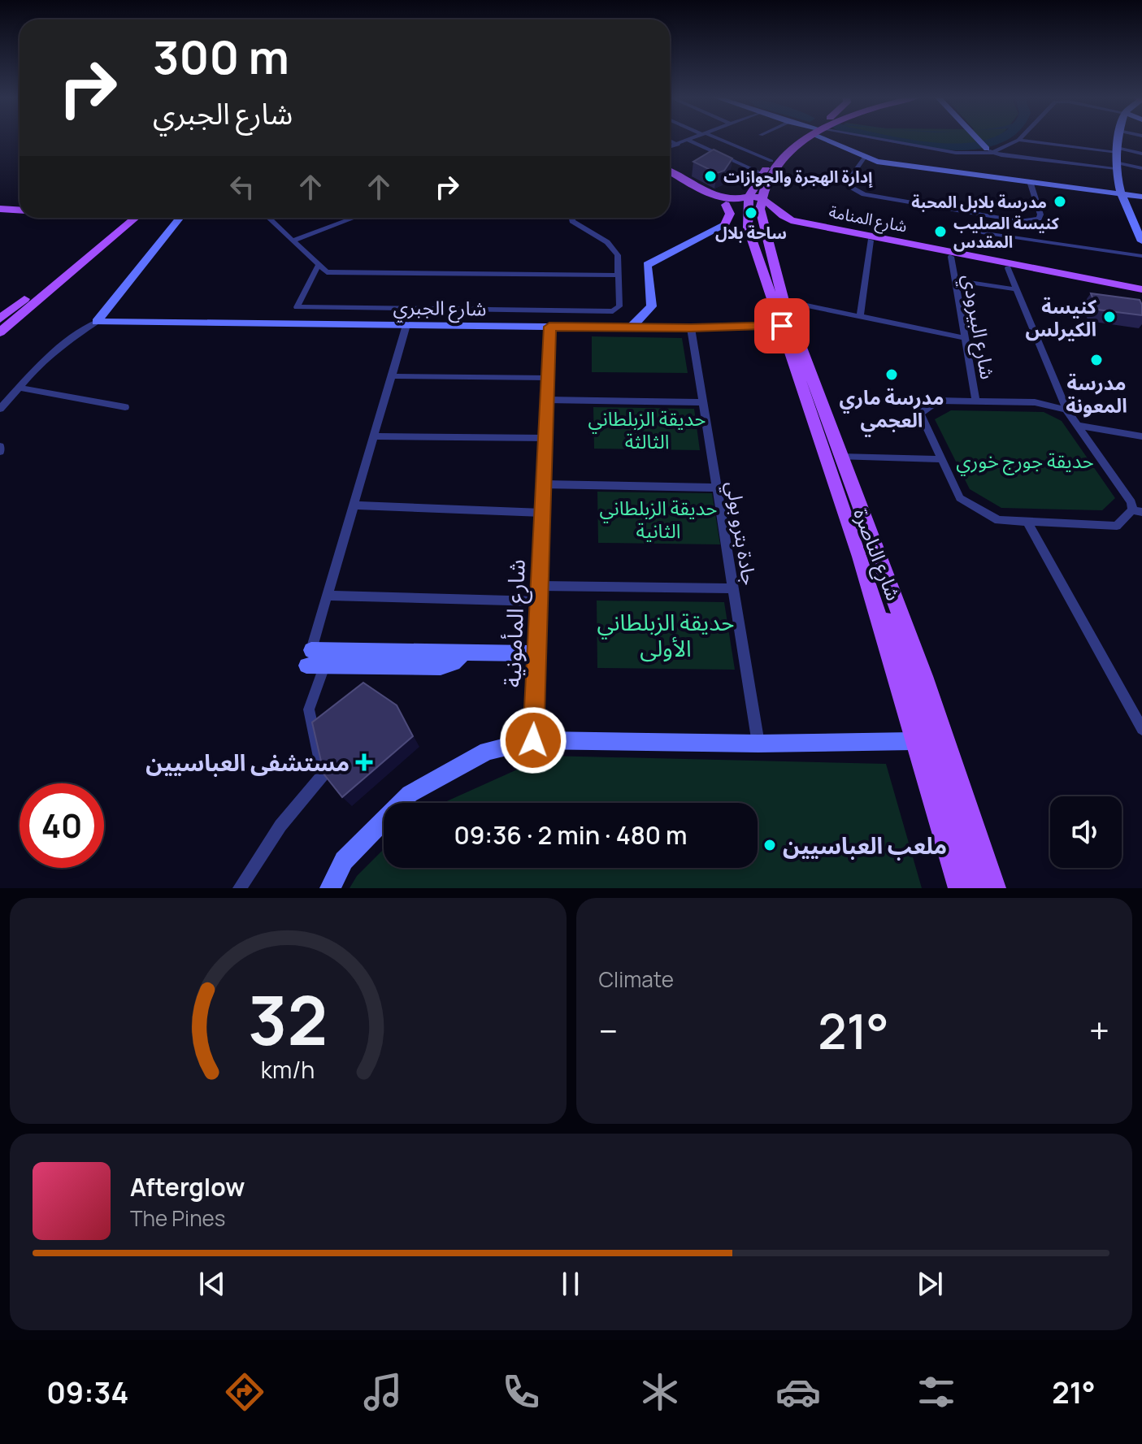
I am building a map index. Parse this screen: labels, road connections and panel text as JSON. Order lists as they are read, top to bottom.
{
  "streets": {
    "main road": ["شارع المنامة", "شارع الناصرة"],
    "street": [
      "شارع الجبري",
      "شارع البيرودي",
      "جادة بترو بولي",
      "شارع المأمونية"
    ]
  },
  "crossings": [
    ["شارع المنامة", "شارع البيرودي"],
    ["شارع المنامة", "شارع الناصرة"],
    ["شارع الجبري", "جادة بترو بولي"],
    ["شارع الجبري", "شارع الناصرة"],
    ["شارع الجبري", "شارع المأمونية"]
  ],
  "parks": [
    "حديقة الزبلطاني الثالثة",
    "حديقة جورج خوري",
    "حديقة الزبلطاني الثانية",
    "حديقة الزبلطاني الأولى"
  ],
  "places": {
    "other": [
      "إدارة الهجرة والجوازات",
      "مدرسة بلابل المحبة",
      "ساحة بلال",
      "كنيسة الصليب المقدس",
      "كنيسة الكيرلس",
      "مدرسة المعونة",
      "مدرسة ماري العجمي",
      "ملعب العباسيين"
    ],
    "health": ["مستشفى العباسيين"]
  },
  "page": {
    "turn": ["300 m", "شارع الجبري"],
    "limit": "40",
    "trip": "09:36 · 2 min · 480 m",
    "tile": "Climate",
    "heat": ["−", "21°", "+"],
    "song": ["Afterglow", "The Pines"],
    "tabs": ["09:34", "21°"],
    "gauge": ["32", "km/h"]
  }
}
